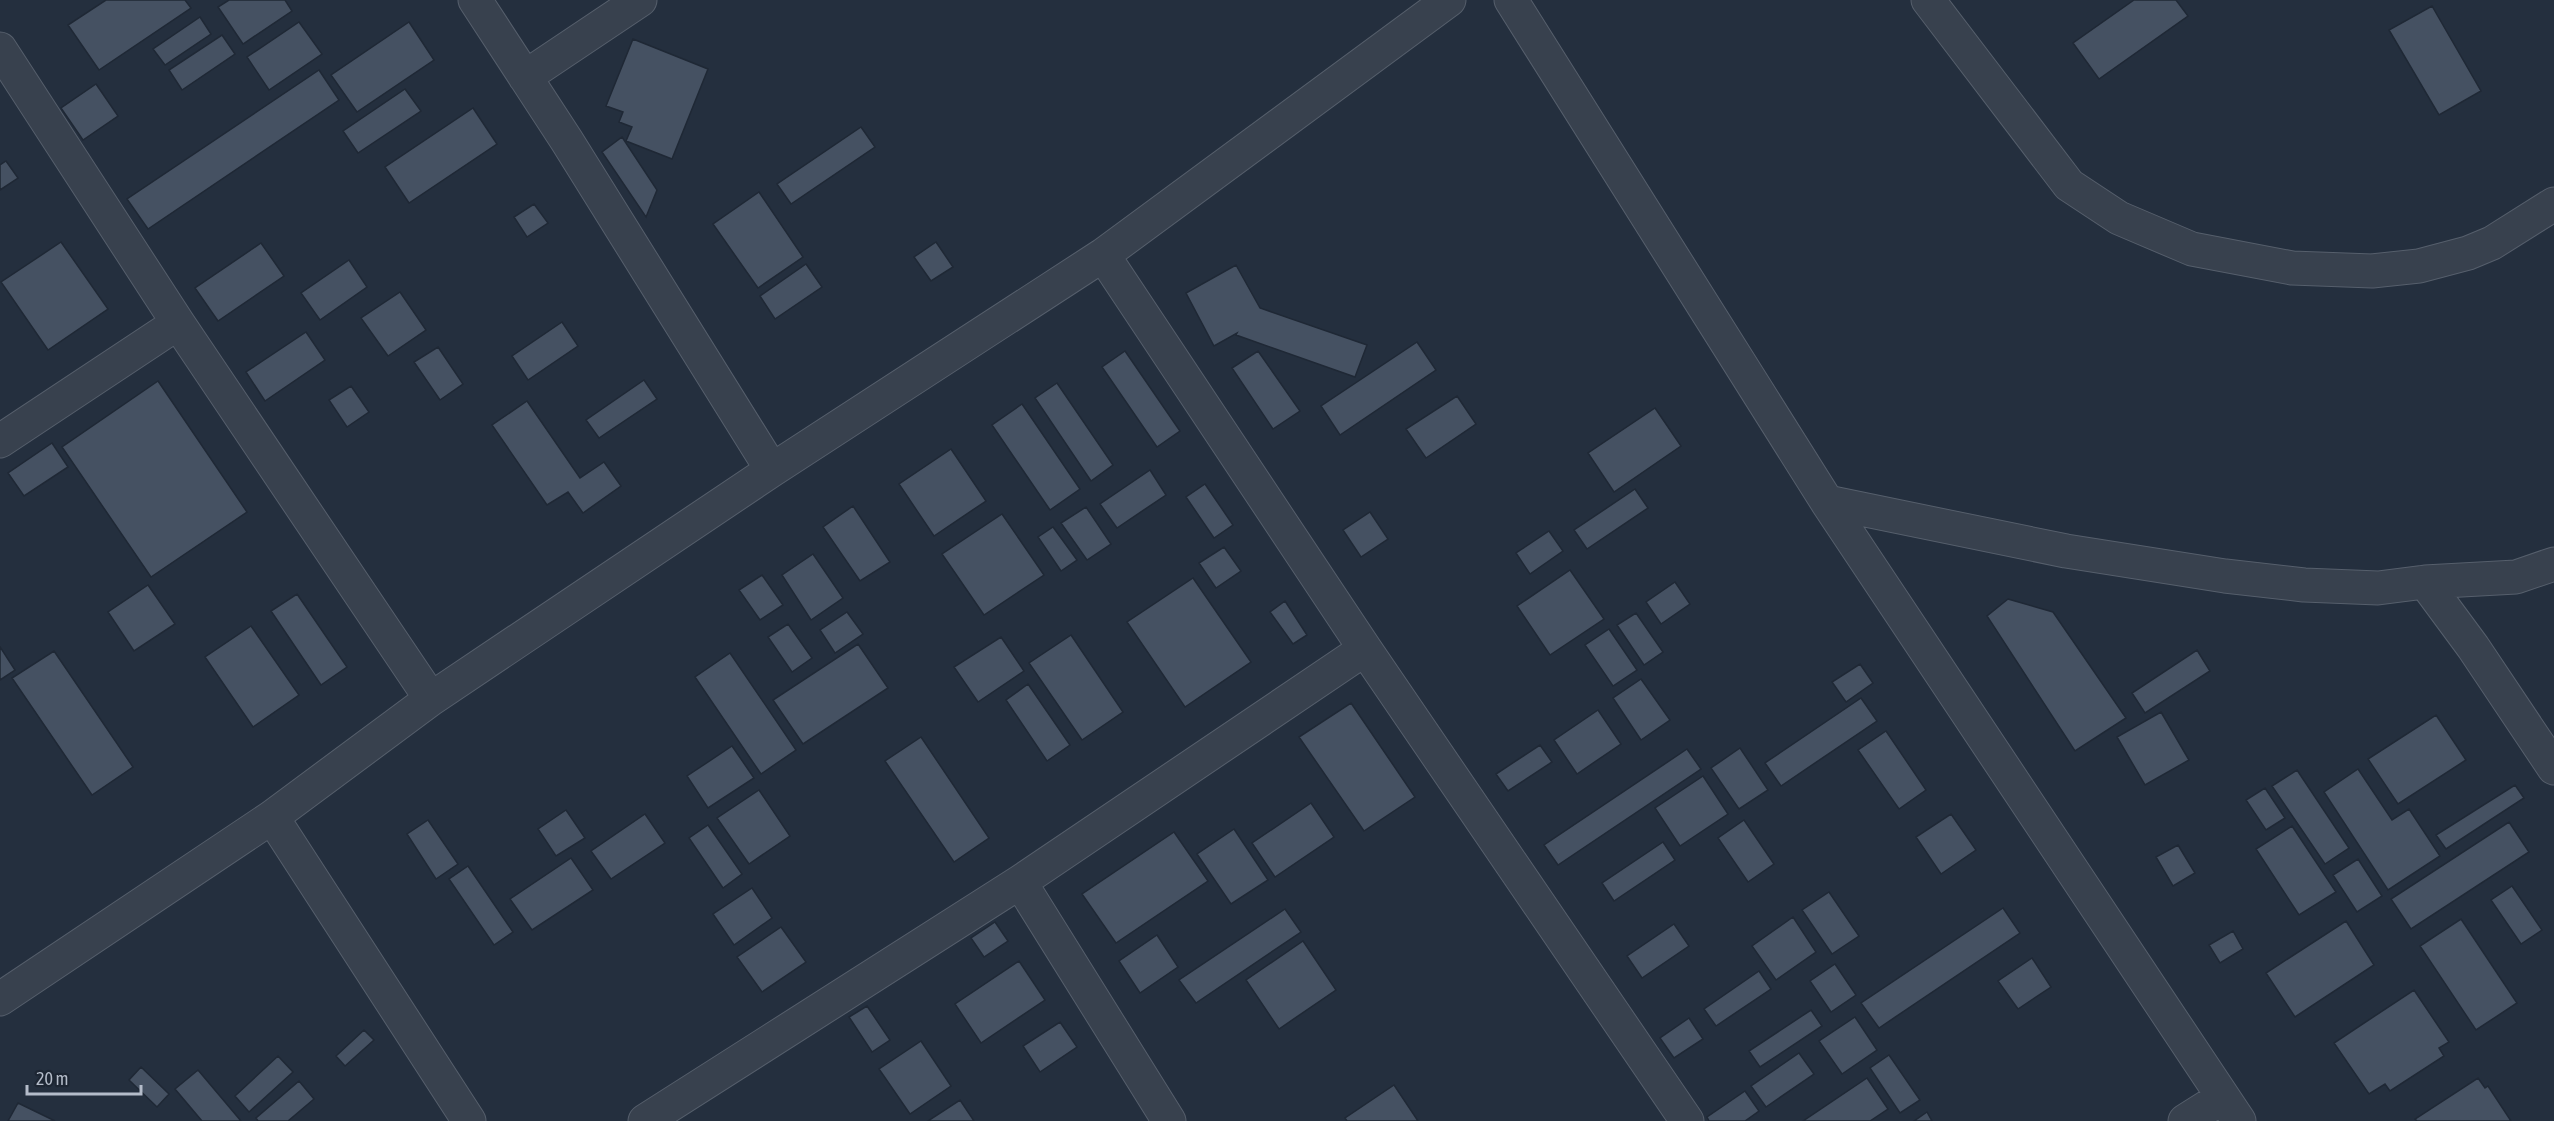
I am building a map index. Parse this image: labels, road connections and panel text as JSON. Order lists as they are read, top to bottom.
{
  "scale_bar": "20 m"
}
